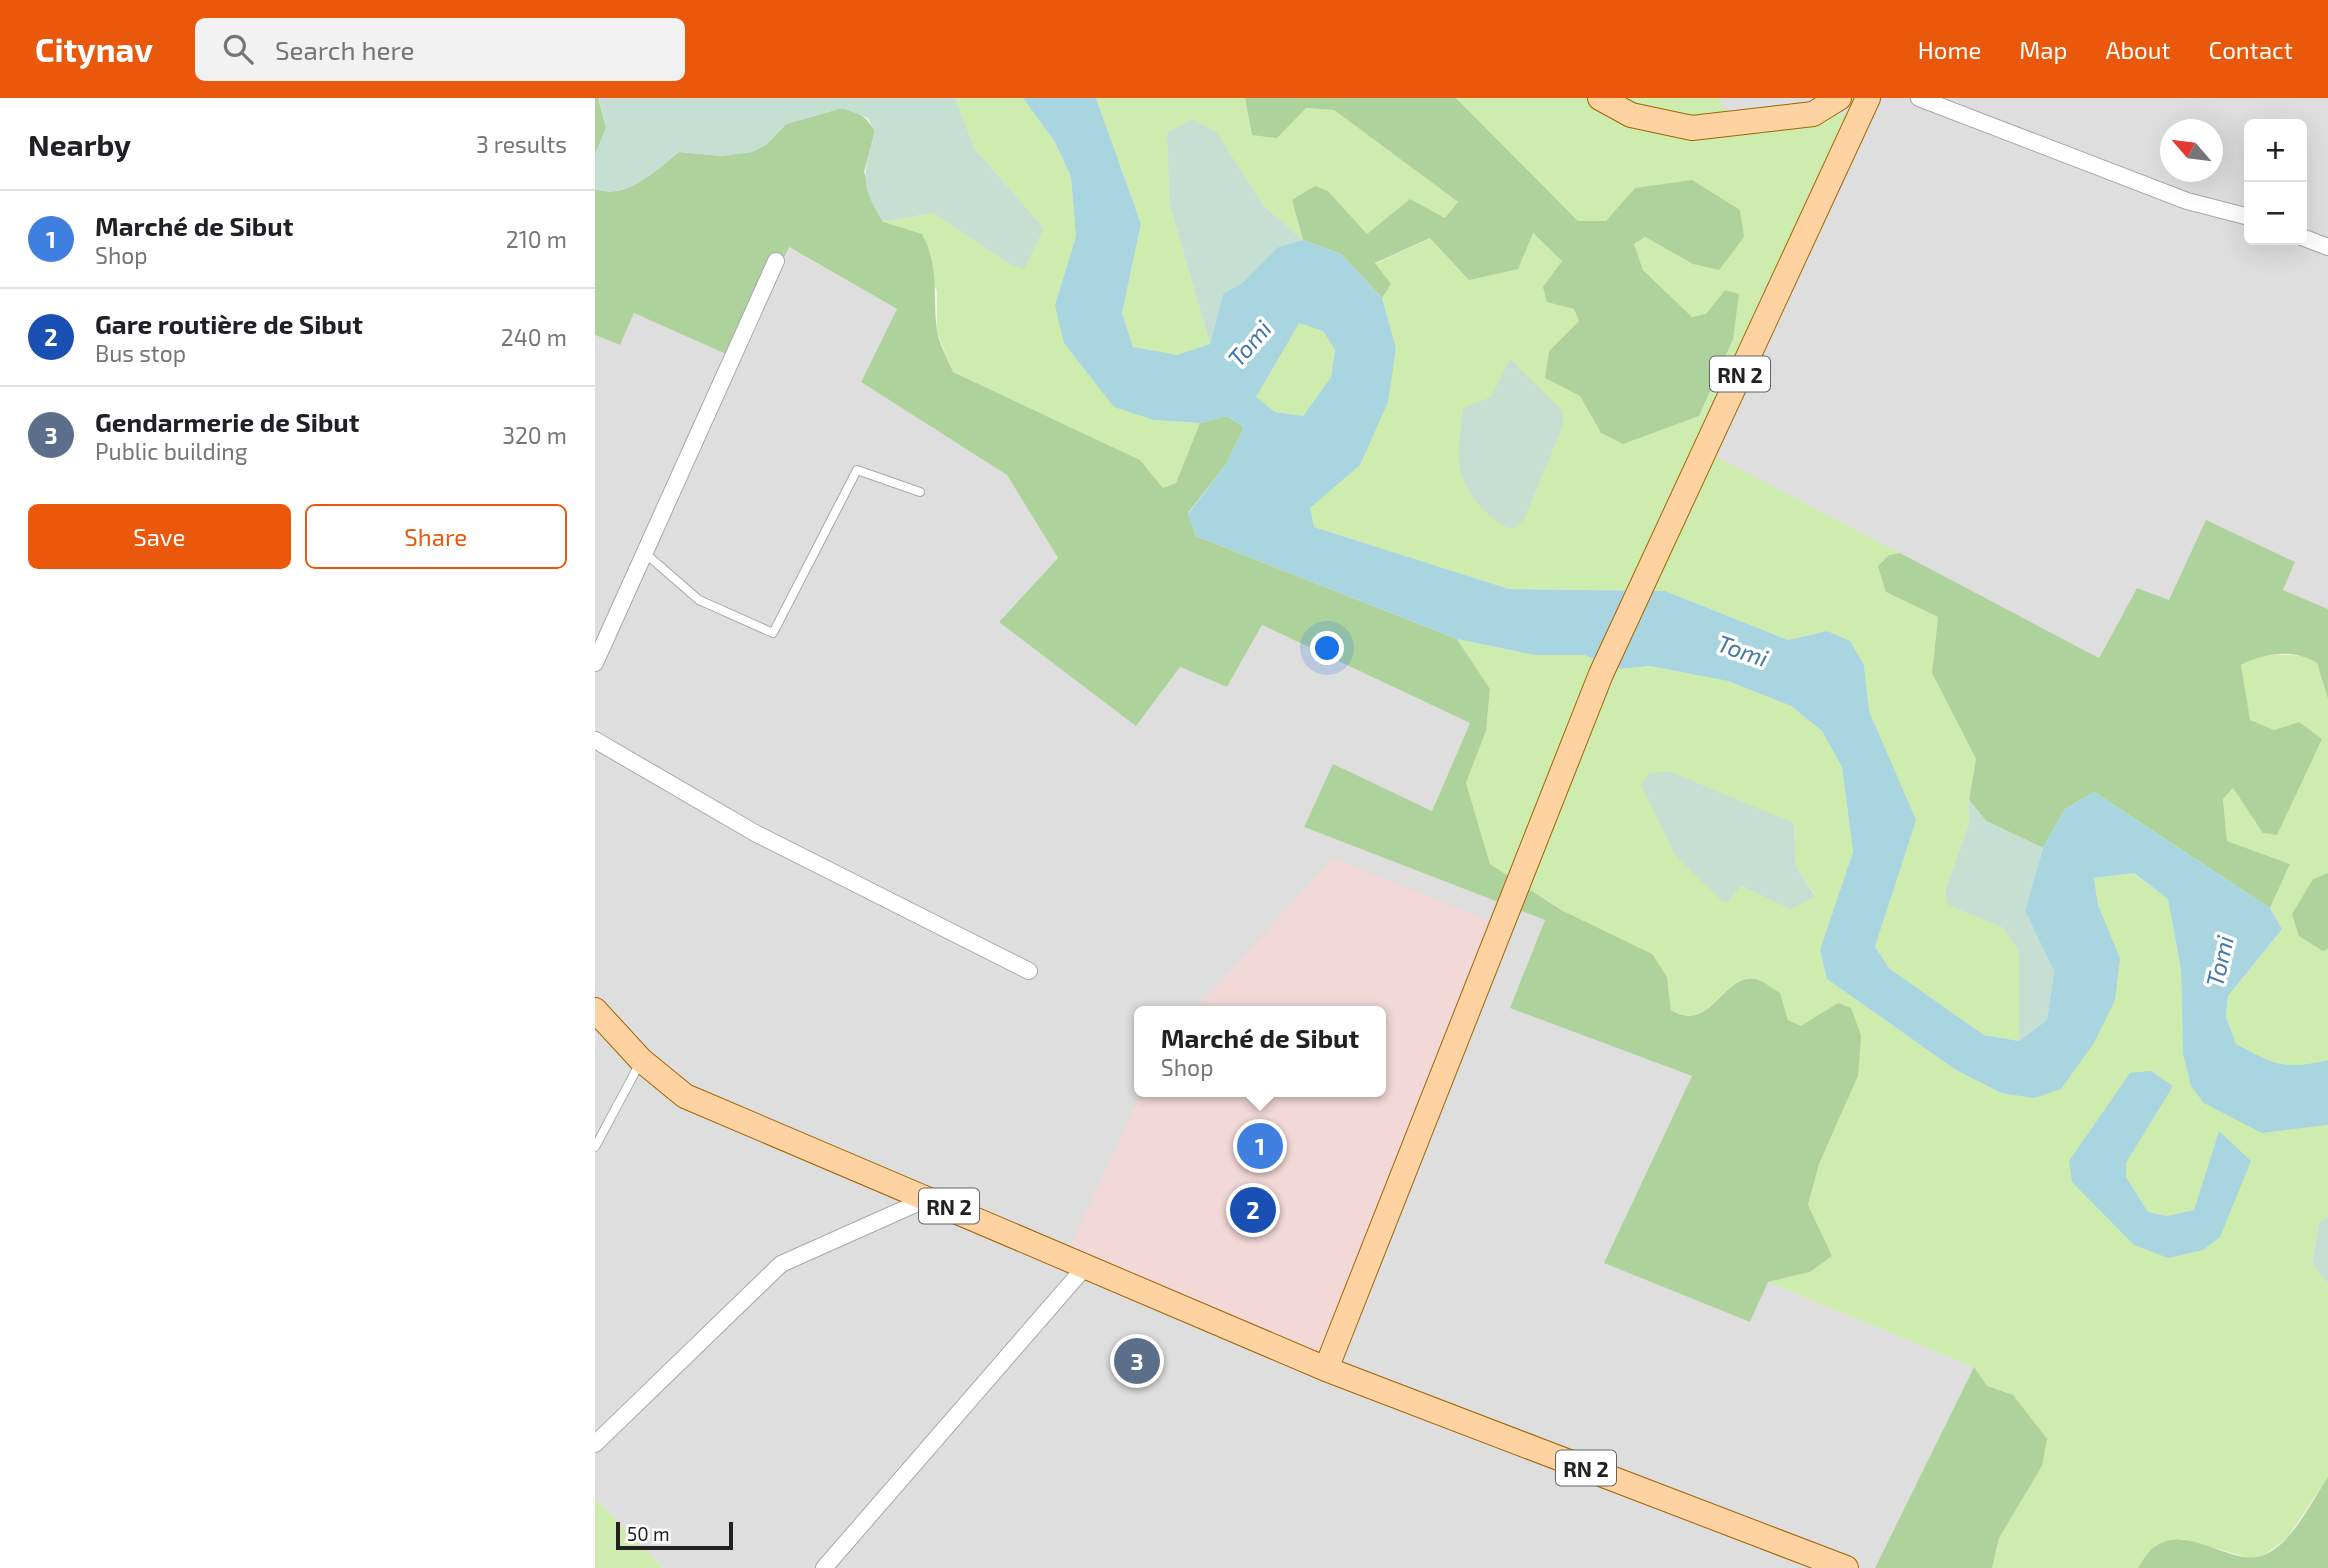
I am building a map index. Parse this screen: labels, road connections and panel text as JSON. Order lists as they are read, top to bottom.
{
  "streets": {
    "main road": ["RN 2"]
  },
  "water": ["Tomi"],
  "scale_bar": "50 m",
  "north": "top left",
  "page": {
    "header": "Citynav",
    "search": "Search here",
    "nav": [
      "Home",
      "Map",
      "About",
      "Contact"
    ],
    "heading": ["Nearby", "3 results"],
    "map_buttons": ["+", "−"],
    "list": [
      {
        "mark": "1",
        "name": "Marché de Sibut",
        "note": "Shop",
        "value": "210 m"
      },
      {
        "mark": "2",
        "name": "Gare routière de Sibut",
        "note": "Bus stop",
        "value": "240 m"
      },
      {
        "mark": "3",
        "name": "Gendarmerie de Sibut",
        "note": "Public building",
        "value": "320 m"
      }
    ],
    "buttons": ["Save", "Share"],
    "popup": ["Marché de Sibut", "Shop"],
    "pins": ["1", "2", "3"],
    "scale": "50 m"
  }
}
